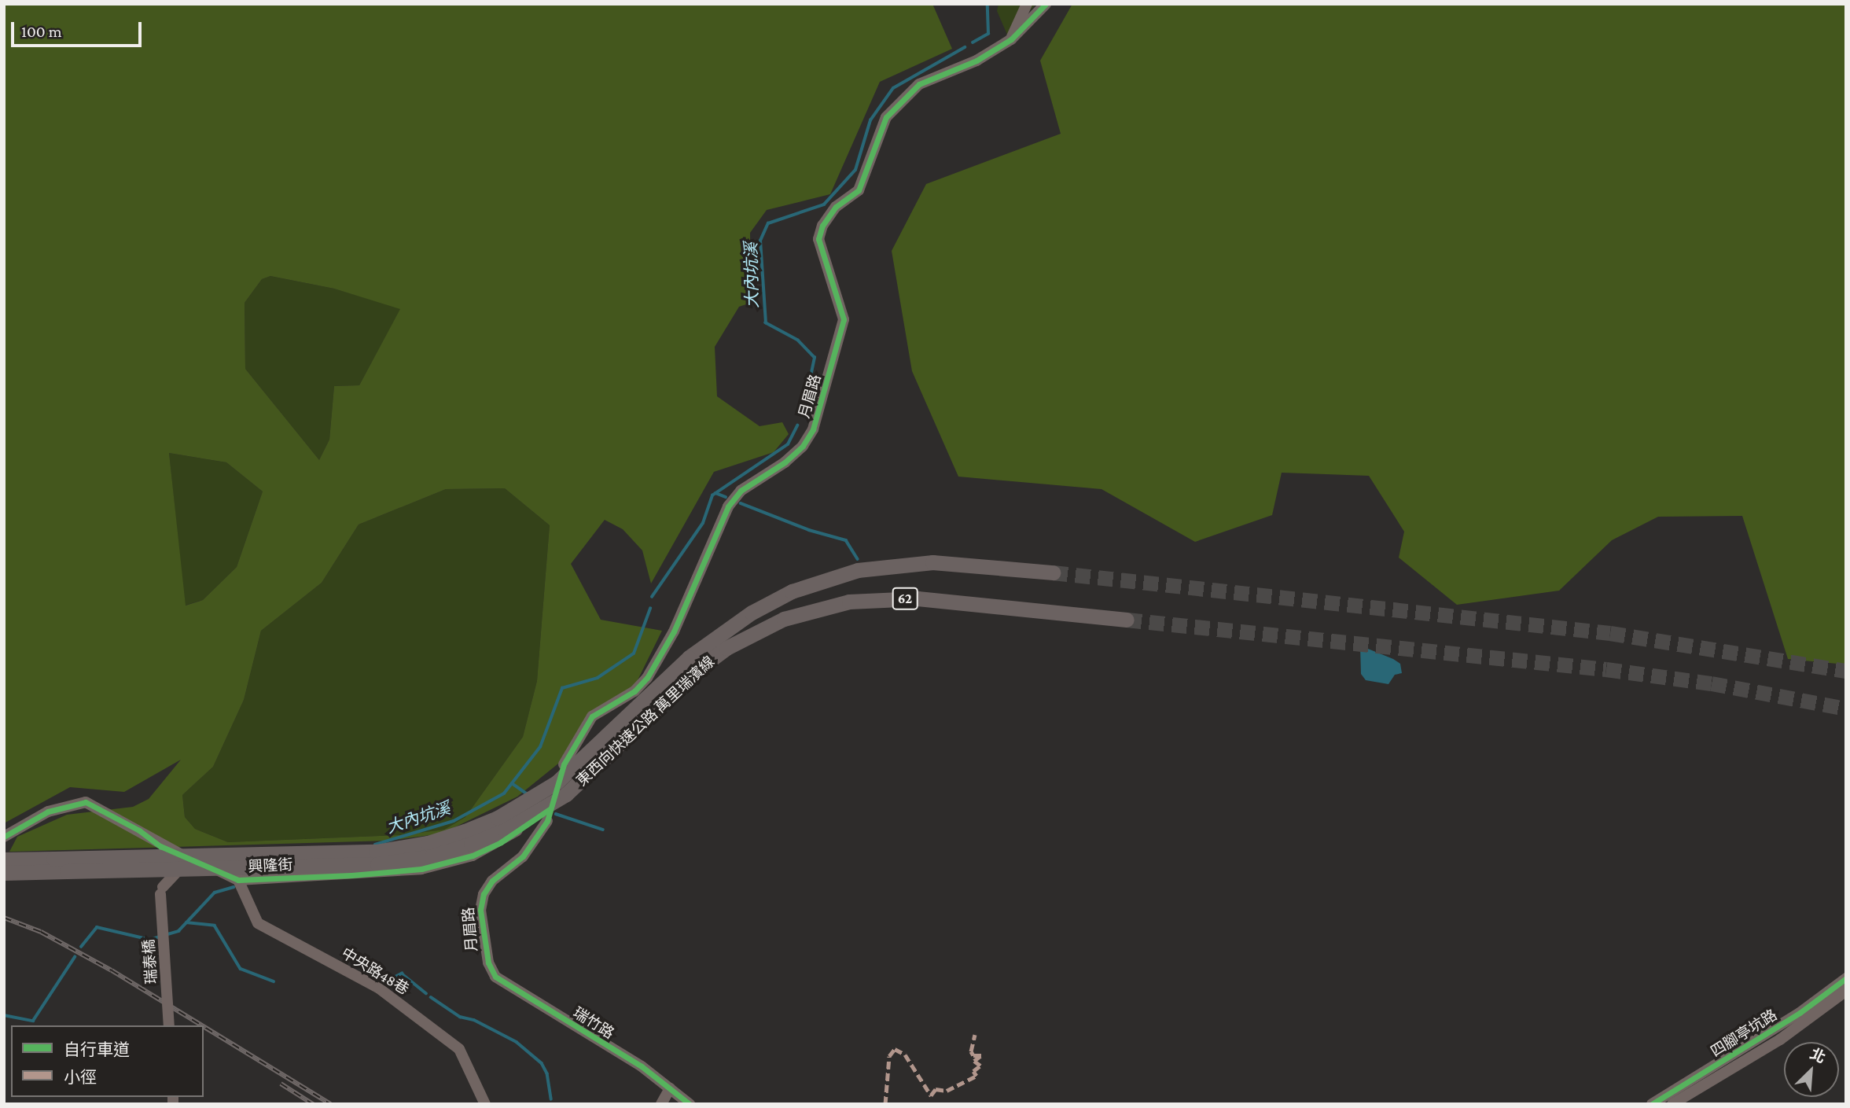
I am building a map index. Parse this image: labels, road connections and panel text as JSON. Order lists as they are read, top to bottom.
{
  "streets": {
    "highway": ["62", "東西向快速公路 萬里瑞濱線"],
    "street": [
      "月眉路",
      "興隆街",
      "瑞泰橋",
      "中央路48巷",
      "瑞竹路",
      "四腳亭坑路"
    ]
  },
  "crossings": [
    ["月眉路", "興隆街"],
    ["月眉路", "瑞竹路"],
    ["興隆街", "瑞泰橋"],
    ["興隆街", "中央路48巷"]
  ],
  "water": ["大內坑溪"],
  "legend": ["自行車道", "小徑"],
  "scale_bar": "100 m",
  "north": "top right"
}
